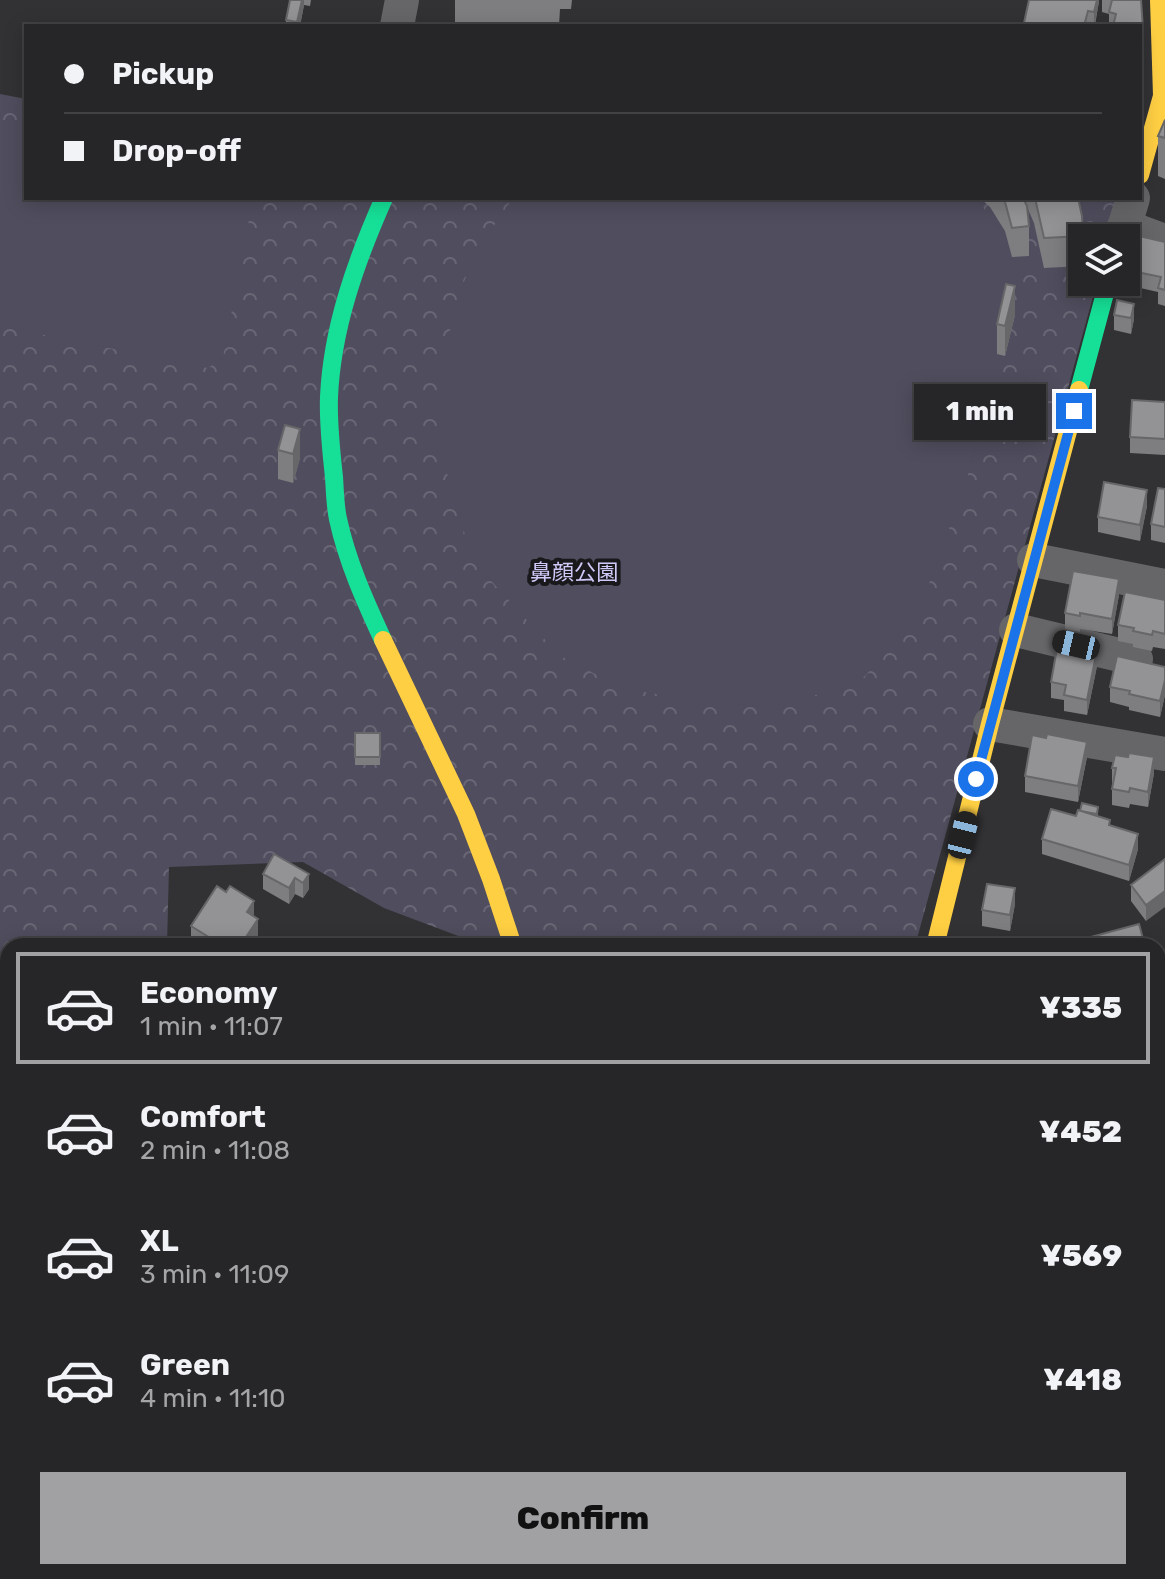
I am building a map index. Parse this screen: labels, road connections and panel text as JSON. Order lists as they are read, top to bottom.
{
  "parks": ["鼻顔公園"],
  "page": {
    "banner": ["Pickup", "Drop-off"],
    "bubble": "1 min",
    "list": [
      {
        "name": "Economy",
        "note": "1 min · 11:07",
        "value": "¥335"
      },
      {
        "name": "Comfort",
        "note": "2 min · 11:08",
        "value": "¥452"
      },
      {
        "name": "XL",
        "note": "3 min · 11:09",
        "value": "¥569"
      },
      {
        "name": "Green",
        "note": "4 min · 11:10",
        "value": "¥418"
      }
    ],
    "buttons": "Confirm"
  }
}
